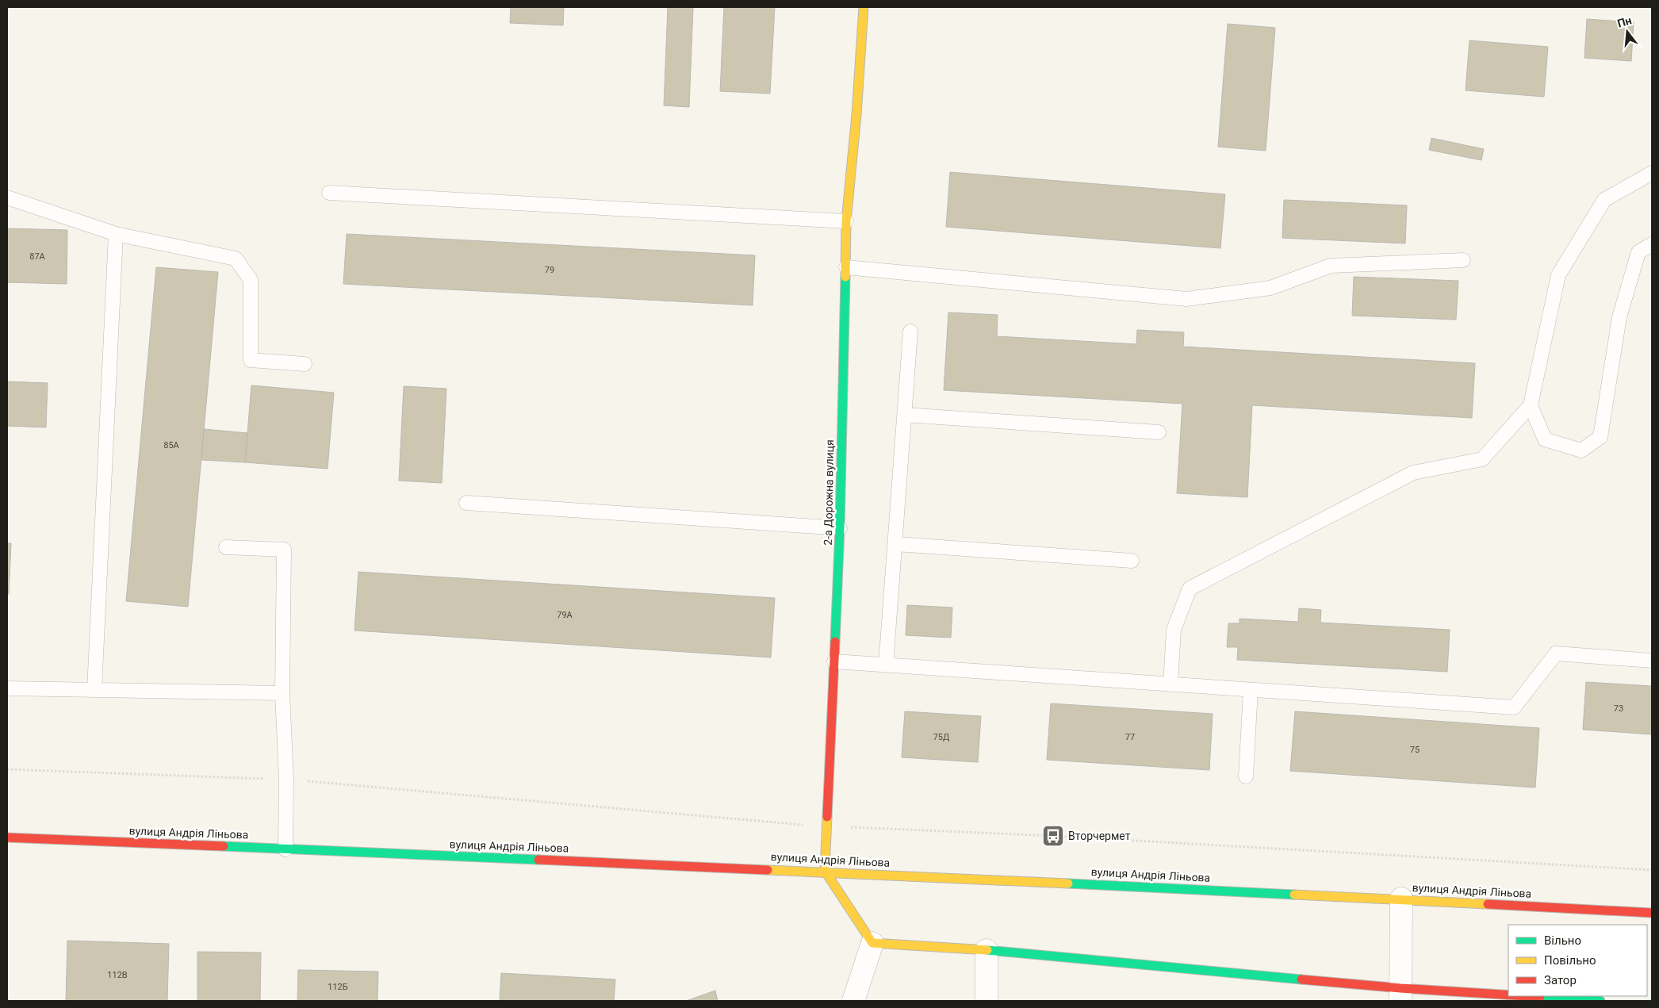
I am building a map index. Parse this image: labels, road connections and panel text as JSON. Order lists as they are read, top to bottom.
{
  "streets": {
    "street": ["2-а Дорожна вулиця", "вулиця Андрія Ліньова"]
  },
  "crossings": [
    ["2-а Дорожна вулиця", "вулиця Андрія Ліньова"]
  ],
  "places": {
    "bus stop": ["Вторчермет"]
  },
  "house_numbers": [
    "87А",
    "79",
    "85А",
    "79А",
    "73",
    "75Д",
    "77",
    "75",
    "112В",
    "112Б"
  ],
  "legend": ["Вільно", "Повільно", "Затор"],
  "north": "top"
}
